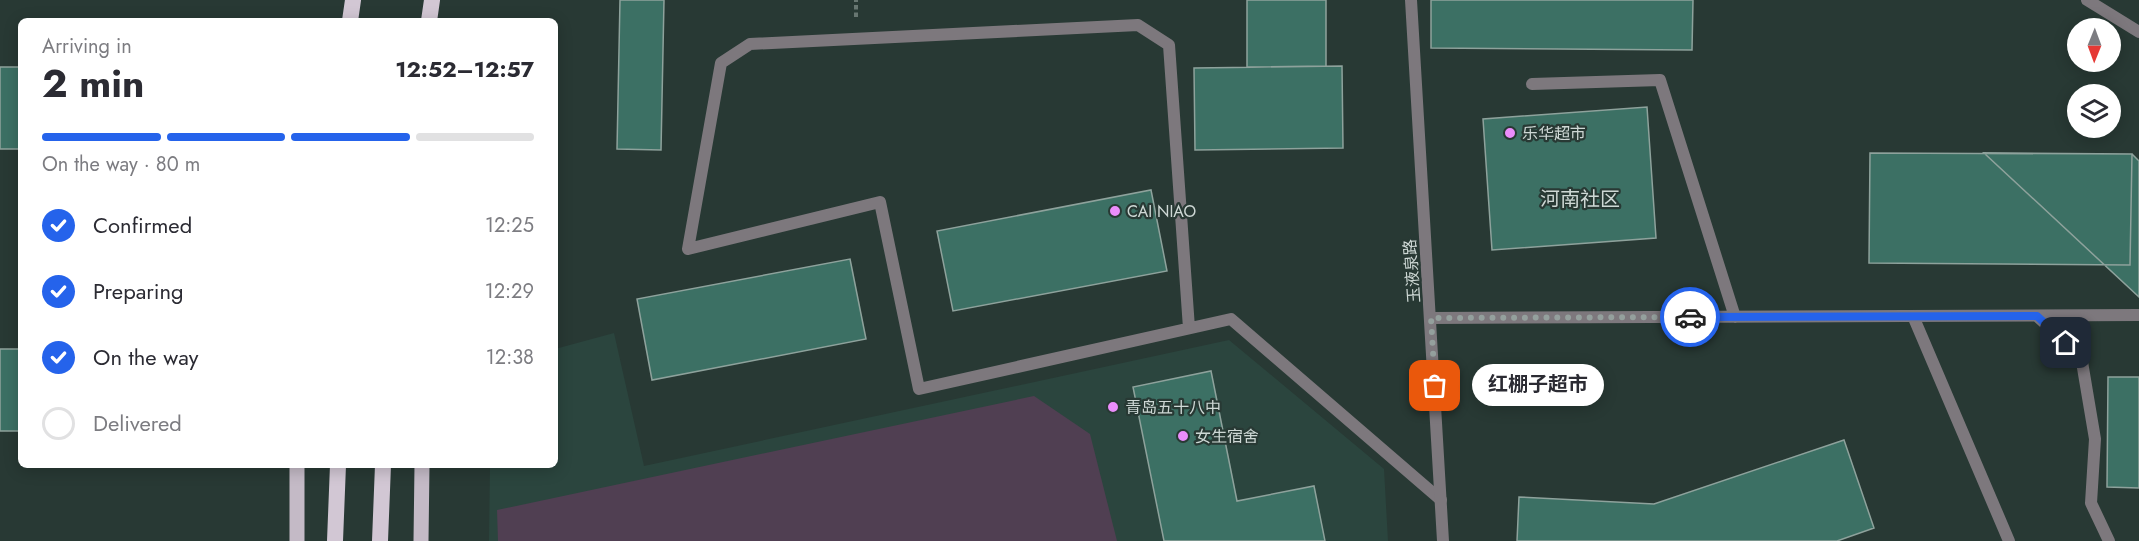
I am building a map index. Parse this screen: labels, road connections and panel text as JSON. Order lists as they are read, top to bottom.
{
  "streets": {
    "street": ["玉液泉路"]
  },
  "districts": ["河南社区"],
  "places": [
    "乐华超市",
    "CAI NIAO",
    "红棚子超市",
    "青岛五十八中",
    "女生宿舍"
  ],
  "north": "bottom",
  "page": {
    "heading": ["2 min", "Arriving in", "12:52–12:57"],
    "bar": "On the way · 80 m",
    "list": [
      ["Confirmed", "12:25"],
      ["Preparing", "12:29"],
      ["On the way", "12:38"],
      "Delivered"
    ],
    "bubble": "红棚子超市"
  }
}
